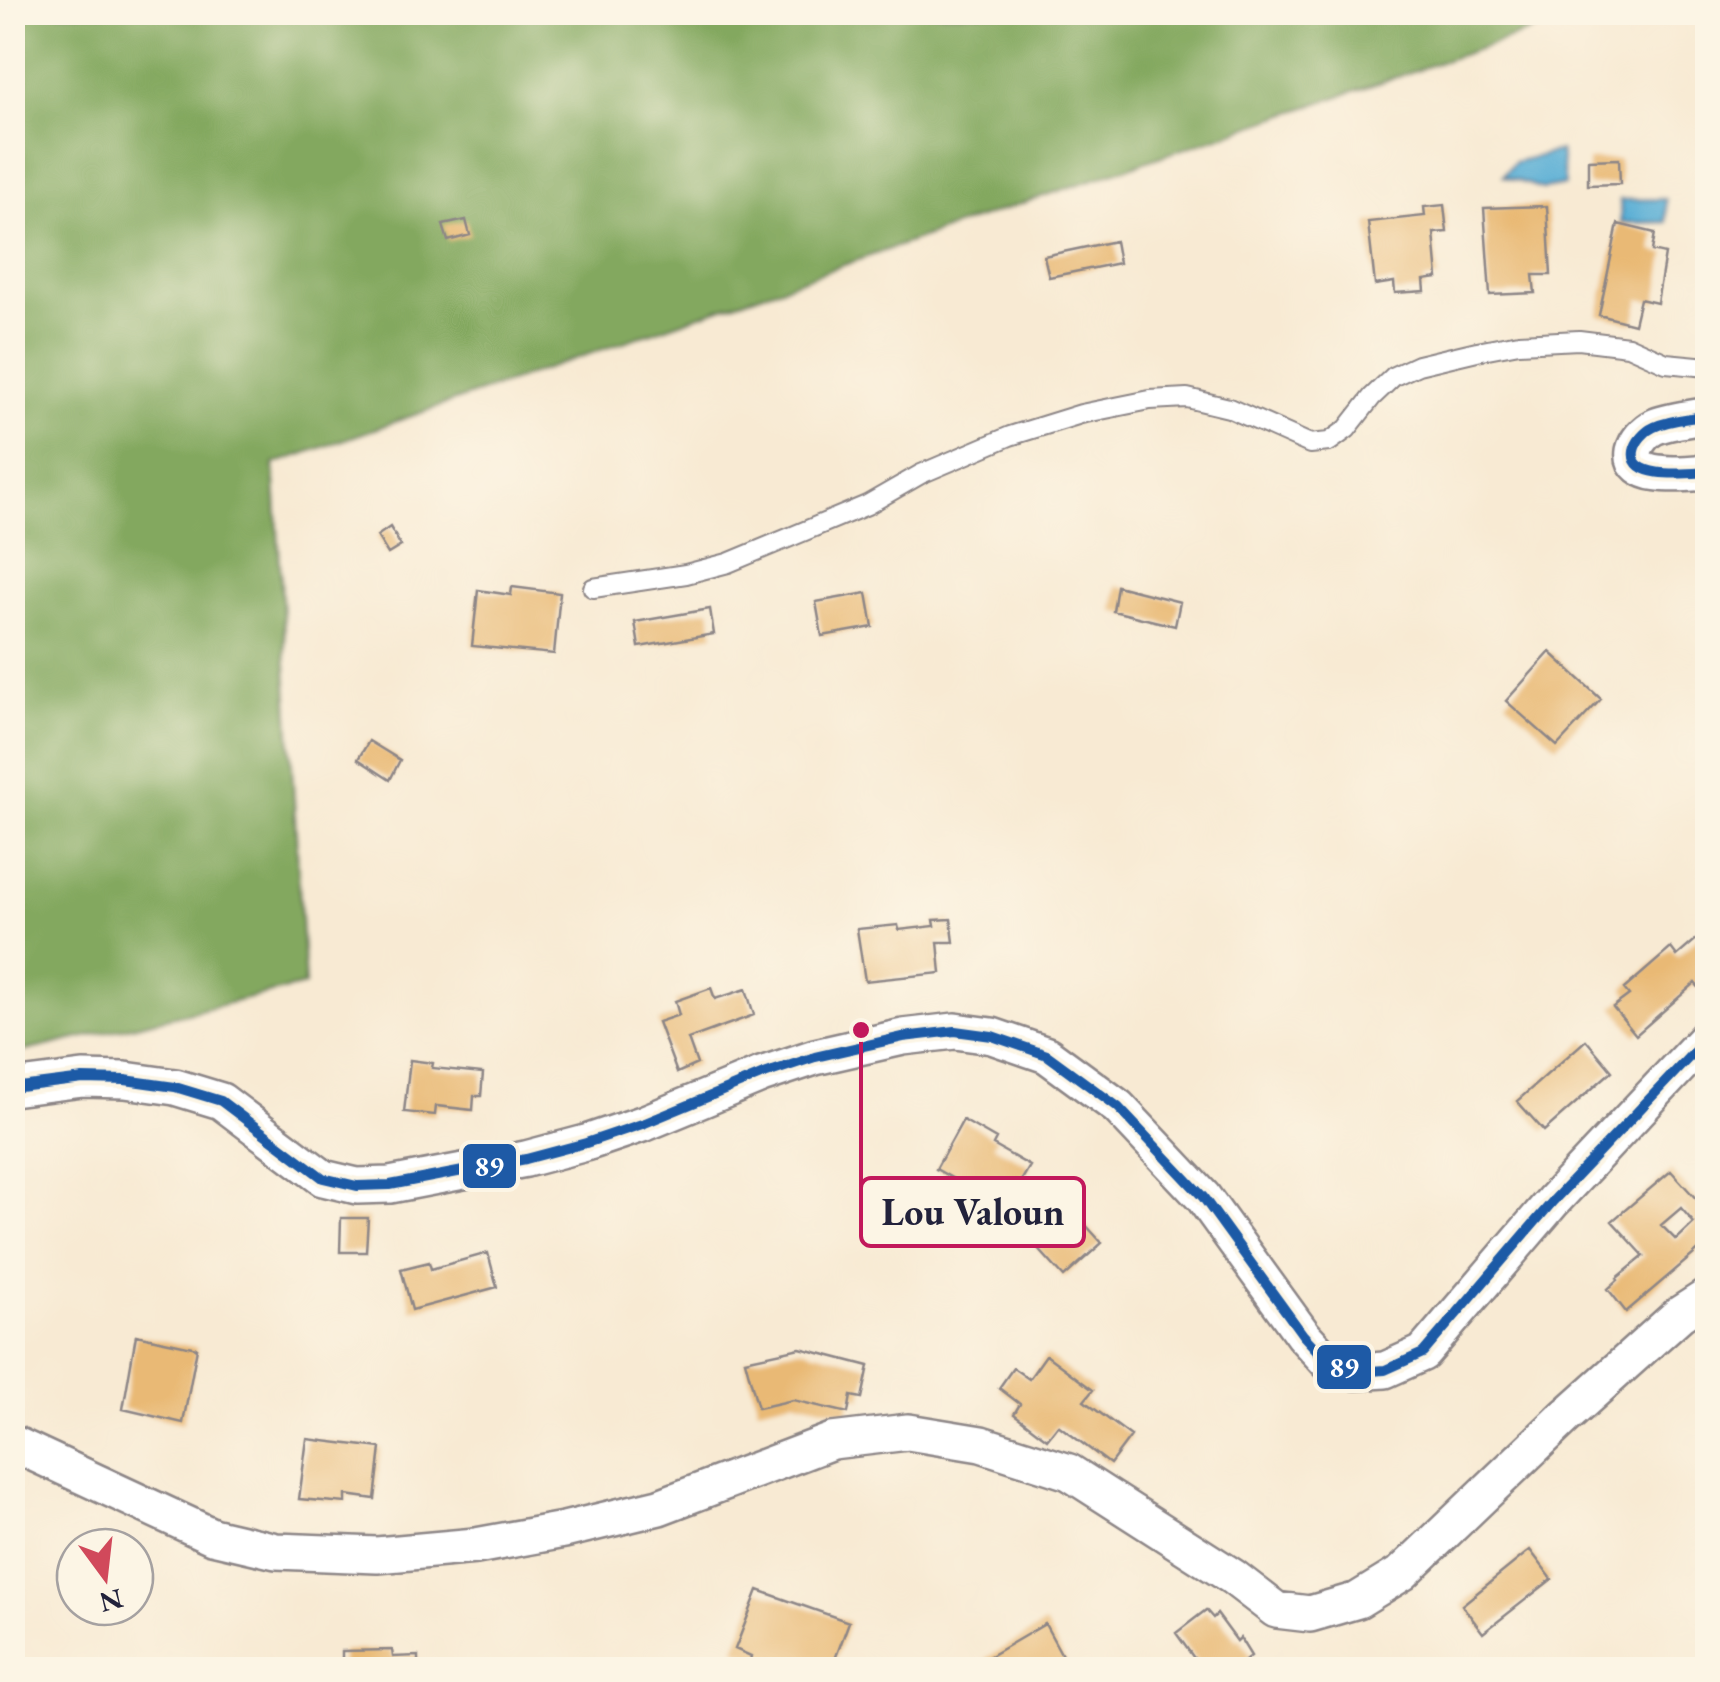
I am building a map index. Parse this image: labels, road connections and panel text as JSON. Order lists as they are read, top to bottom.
{
  "places": ["Lou Valoun"],
  "lines": ["transit line 89"],
  "north": "bottom"
}
